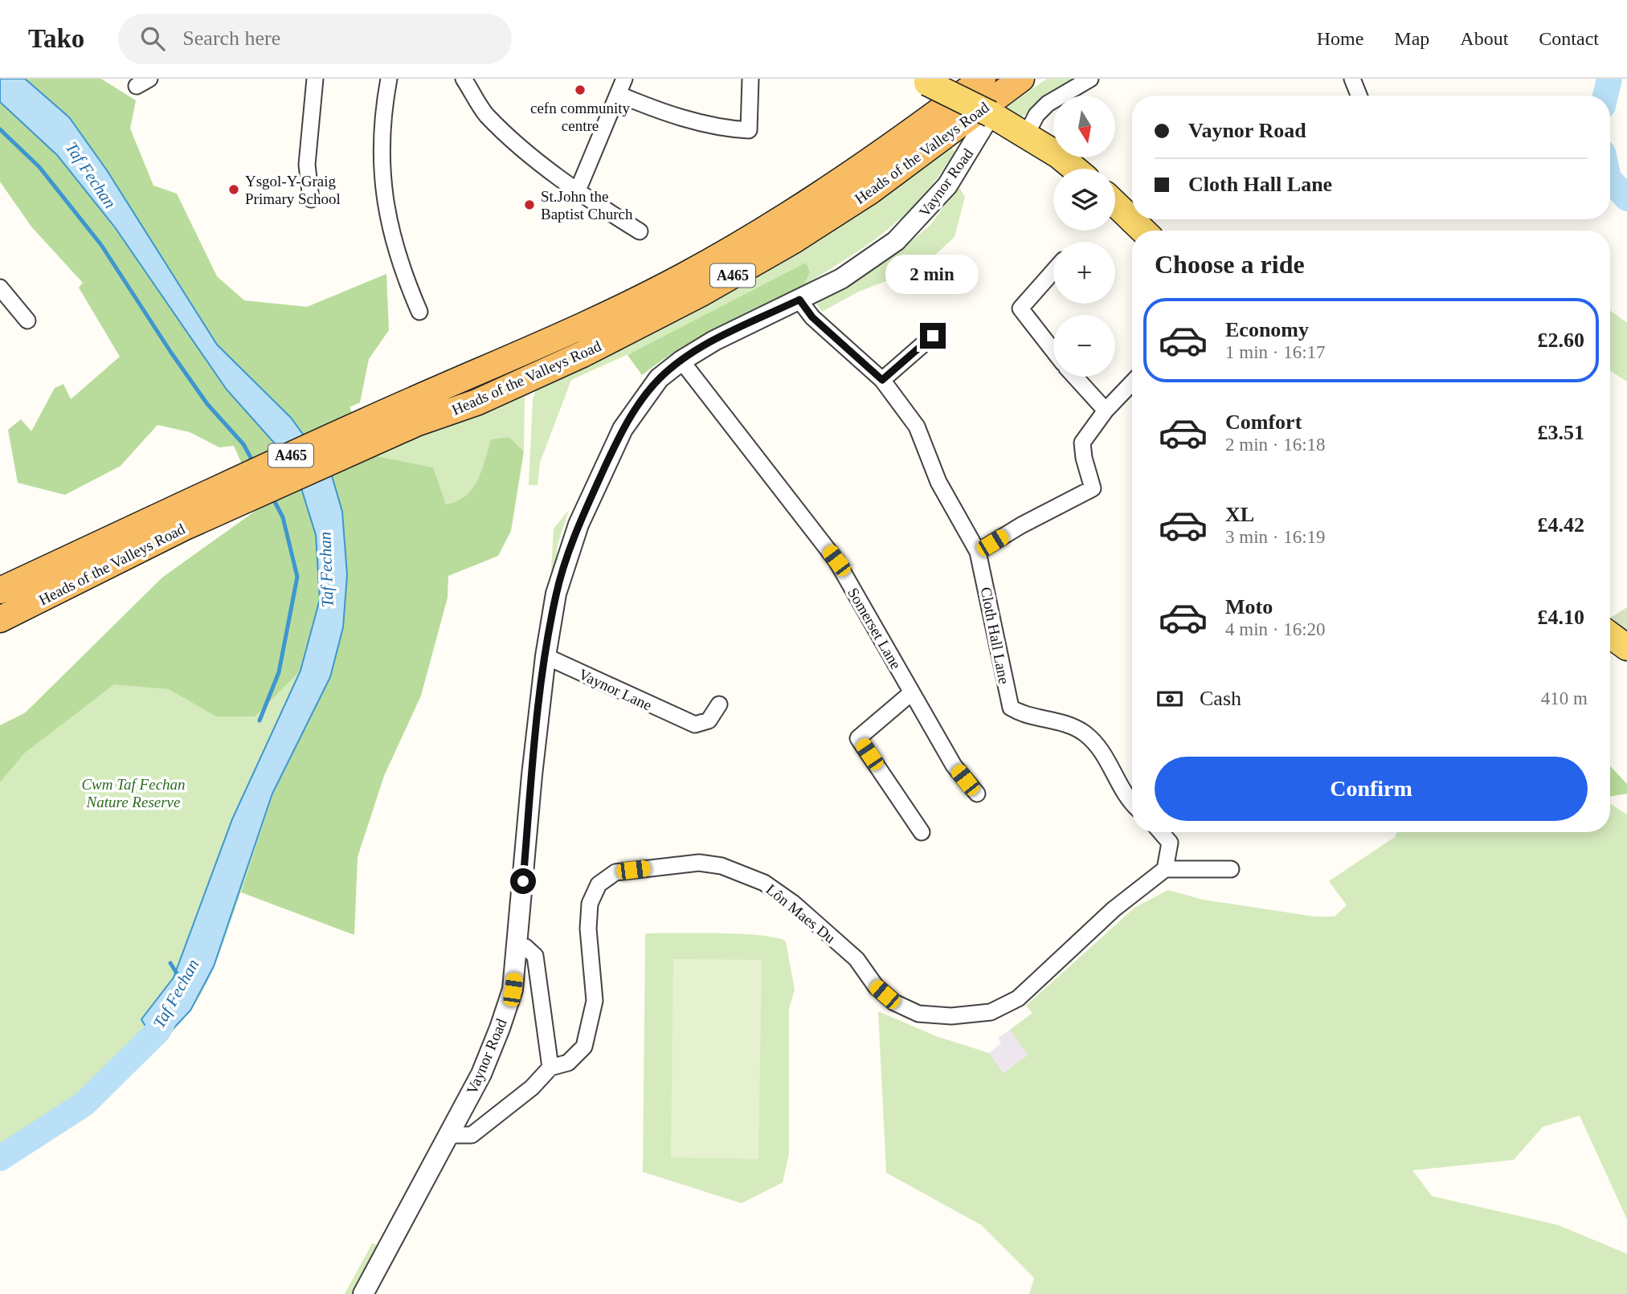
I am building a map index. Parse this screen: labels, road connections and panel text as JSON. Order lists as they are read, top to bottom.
{
  "streets": {
    "highway": ["Heads of the Valleys Road", "A465"],
    "street": [
      "Vaynor Road",
      "Somerset Lane",
      "Cloth Hall Lane",
      "Vaynor Lane",
      "Lôn Maes Du"
    ]
  },
  "crossings": [
    ["Vaynor Road", "Somerset Lane"],
    ["Vaynor Road", "Cloth Hall Lane"],
    ["Vaynor Road", "Vaynor Lane"],
    ["Vaynor Road", "Lôn Maes Du"]
  ],
  "water": ["Taf Fechan"],
  "parks": ["Cwm Taf Fechan Nature Reserve"],
  "places": ["cefn community centre", "Ysgol-Y-Graig Primary School", "St.John the Baptist Church"],
  "north": "bottom",
  "page": {
    "header": "Tako",
    "search": "Search here",
    "nav": [
      "Home",
      "Map",
      "About",
      "Contact"
    ],
    "map_buttons": ["+", "−"],
    "banner": ["Vaynor Road", "Cloth Hall Lane"],
    "heading": "Choose a ride",
    "bubble": "2 min",
    "list": [
      {
        "name": "Economy",
        "note": "1 min · 16:17",
        "value": "£2.60"
      },
      {
        "name": "Comfort",
        "note": "2 min · 16:18",
        "value": "£3.51"
      },
      {
        "name": "XL",
        "note": "3 min · 16:19",
        "value": "£4.42"
      },
      {
        "name": "Moto",
        "note": "4 min · 16:20",
        "value": "£4.10"
      }
    ],
    "pay": ["Cash", "410 m"],
    "buttons": "Confirm"
  }
}
